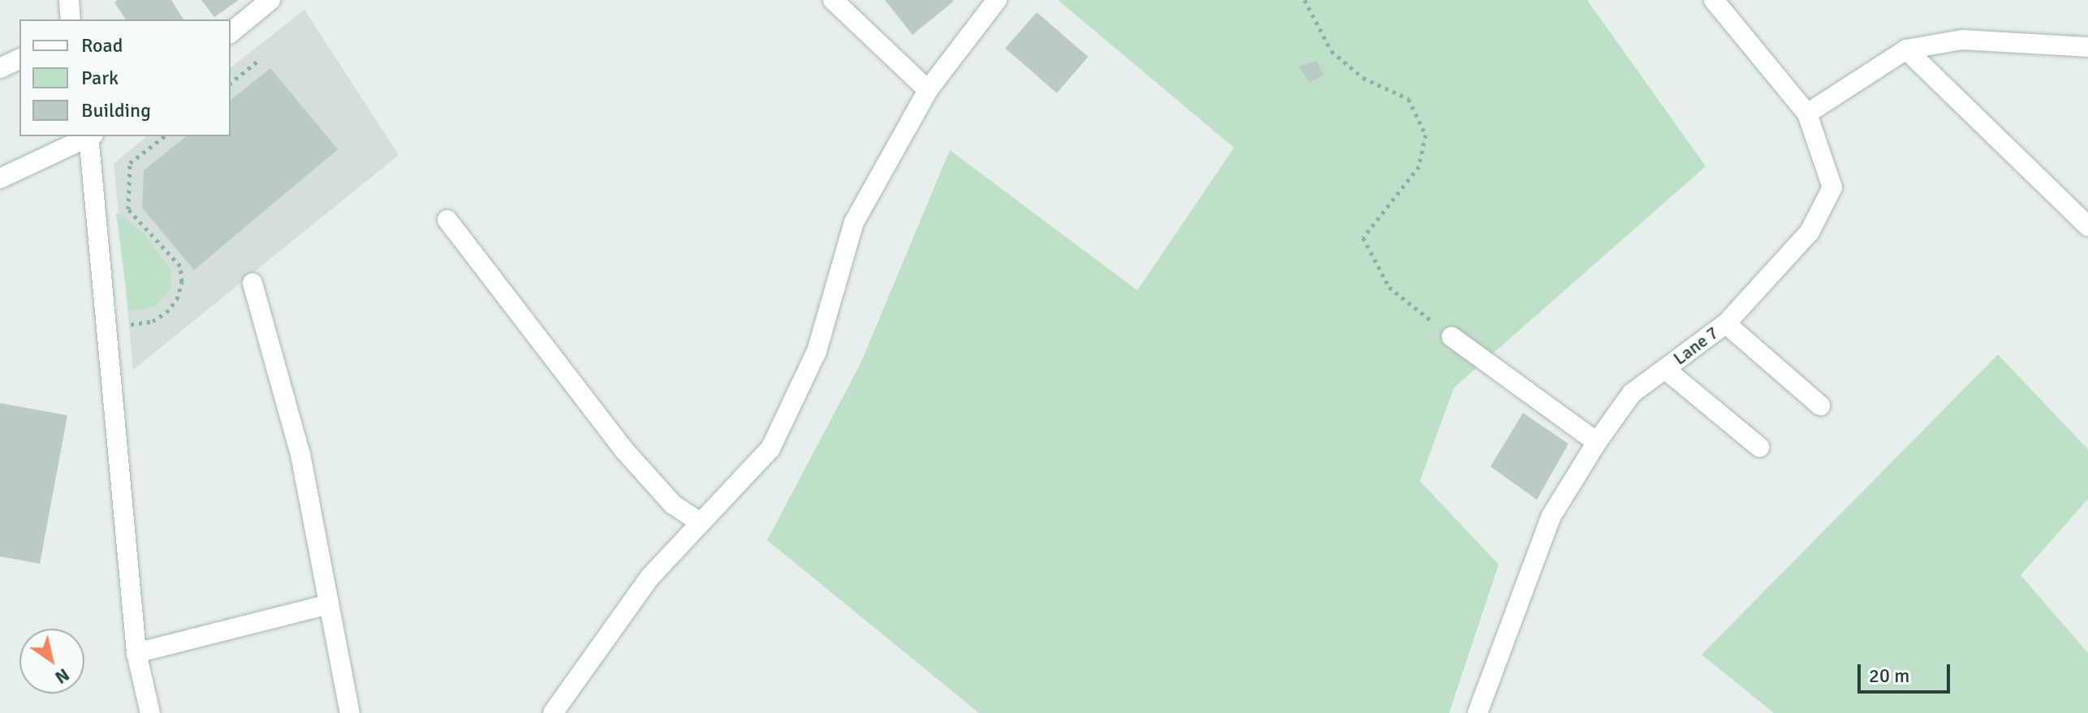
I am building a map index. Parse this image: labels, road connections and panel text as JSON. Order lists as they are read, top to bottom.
{
  "streets": {
    "street": ["Lane 7"]
  },
  "legend": ["Road", "Park", "Building"],
  "scale_bar": "20 m",
  "north": "bottom right"
}
